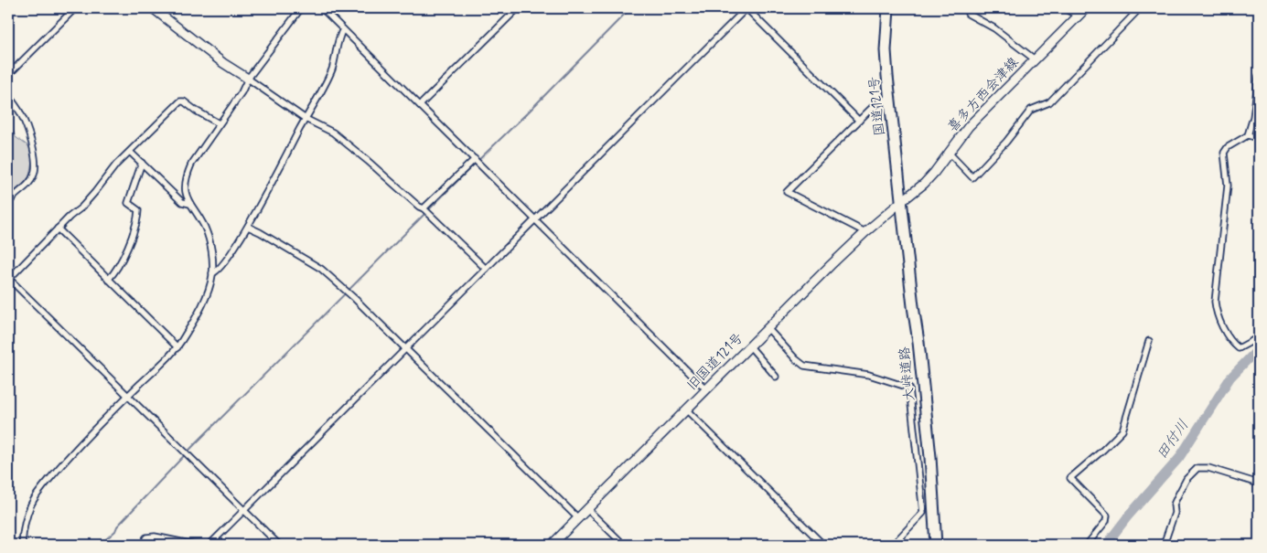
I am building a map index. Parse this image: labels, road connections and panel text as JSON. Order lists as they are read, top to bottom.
{
  "streets": {
    "highway": ["国道121号", "大峠道路"],
    "street": ["喜多方西会津線", "旧国道121号"]
  },
  "crossings": [
    ["喜多方西会津線", "国道121号"],
    ["喜多方西会津線", "旧国道121号"],
    ["喜多方西会津線", "大峠道路"],
    ["国道121号", "旧国道121号"],
    ["国道121号", "大峠道路"],
    ["旧国道121号", "大峠道路"]
  ],
  "water": ["田付川"]
}
